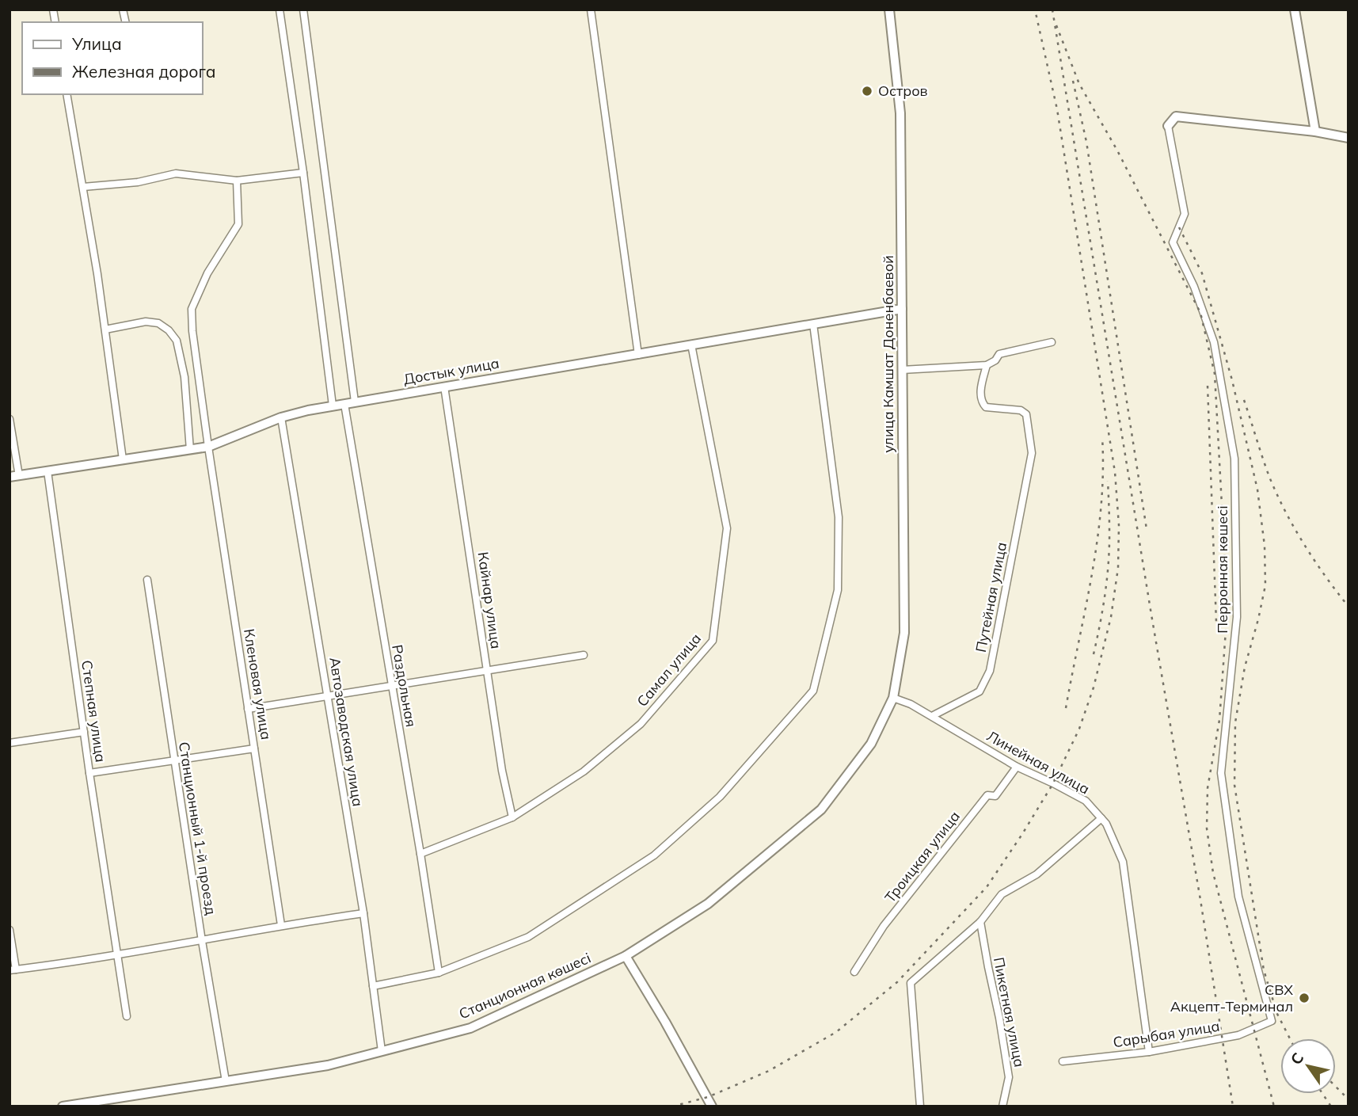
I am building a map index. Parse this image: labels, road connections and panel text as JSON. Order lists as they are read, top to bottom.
{
  "streets": {
    "street": [
      "улица Камшат Доненбаевой",
      "Достык улица",
      "Перронная көшесі",
      "Путейная улица",
      "Кайнар улица",
      "Самал улица",
      "Кленовая улица",
      "Раздольная",
      "Степная улица",
      "Автозаводская улица",
      "Линейная улица",
      "Станционный 1-й проезд",
      "Троицкая улица",
      "Станционная көшесі",
      "Пикетная улица",
      "Сарыбая улица"
    ]
  },
  "crossings": [
    ["улица Камшат Доненбаевой", "Достык улица"],
    ["улица Камшат Доненбаевой", "Линейная улица"],
    ["улица Камшат Доненбаевой", "Станционная көшесі"],
    ["Достык улица", "Кайнар улица"],
    ["Достык улица", "Самал улица"],
    ["Достык улица", "Кленовая улица"],
    ["Достык улица", "Раздольная"],
    ["Достык улица", "Степная улица"],
    ["Достык улица", "Автозаводская улица"],
    ["Перронная көшесі", "Сарыбая улица"],
    ["Путейная улица", "Линейная улица"],
    ["Кайнар улица", "Самал улица"],
    ["Самал улица", "Раздольная"],
    ["Автозаводская улица", "Станционная көшесі"],
    ["Линейная улица", "Троицкая улица"],
    ["Линейная улица", "Станционная көшесі"],
    ["Линейная улица", "Сарыбая улица"],
    ["Станционный 1-й проезд", "Станционная көшесі"]
  ],
  "places": ["Остров", "СВХ Акцепт-Терминал"],
  "legend": ["Улица", "Железная дорога"],
  "north": "top left"
}
